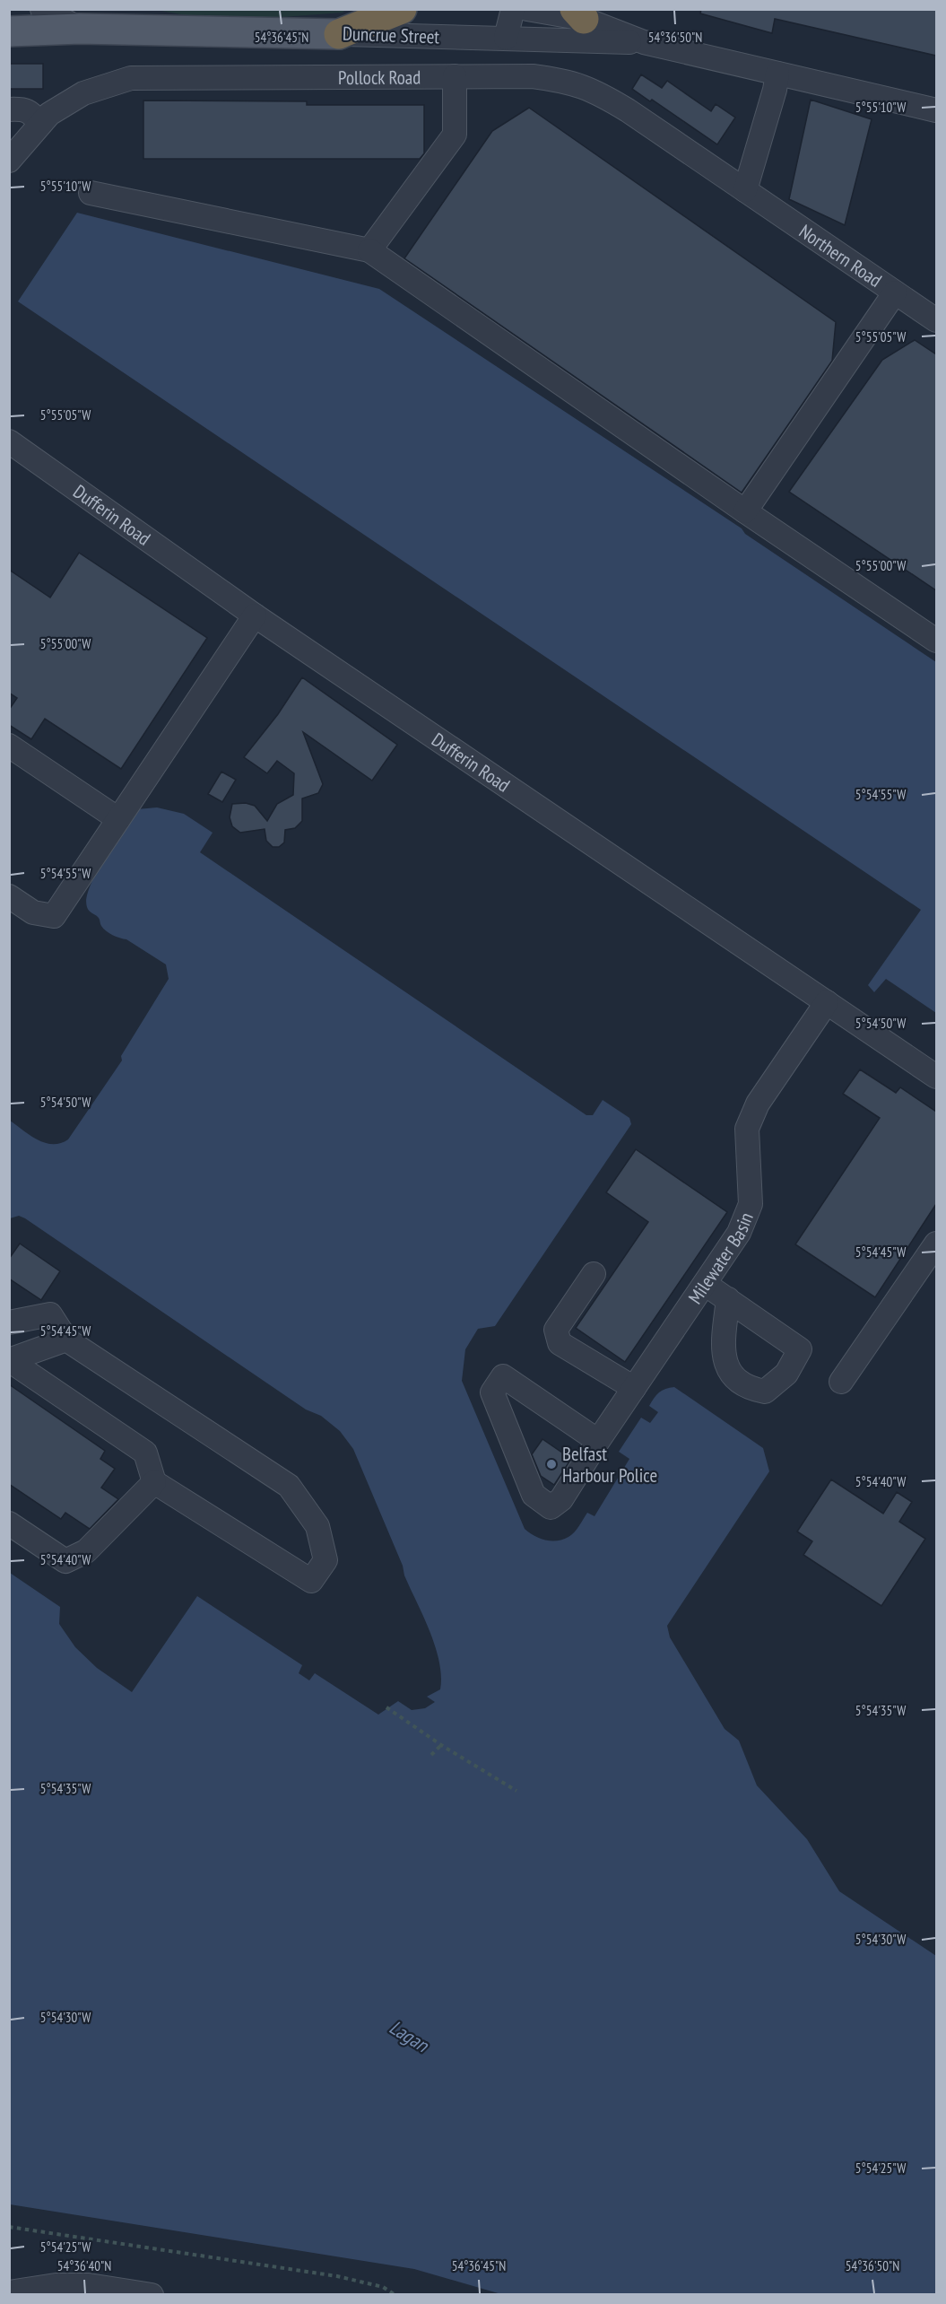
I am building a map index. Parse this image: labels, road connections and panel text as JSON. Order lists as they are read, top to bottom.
{
  "streets": {
    "main road": ["Duncrue Street"],
    "street": [
      "Pollock Road",
      "Northern Road",
      "Dufferin Road",
      "Milewater Basin"
    ]
  },
  "crossings": [
    ["Pollock Road", "Northern Road"],
    ["Dufferin Road", "Milewater Basin"]
  ],
  "water": ["Lagan"],
  "places": ["Belfast Harbour Police"],
  "coordinates": [
    "54°36'45\"N",
    "54°36'50\"N",
    "5°55'10\"W",
    "5°55'05\"W",
    "5°55'00\"W",
    "5°54'55\"W",
    "5°54'50\"W",
    "5°54'45\"W",
    "5°54'40\"W",
    "5°54'35\"W",
    "5°54'30\"W",
    "5°54'25\"W",
    "54°36'40\"N"
  ]
}
